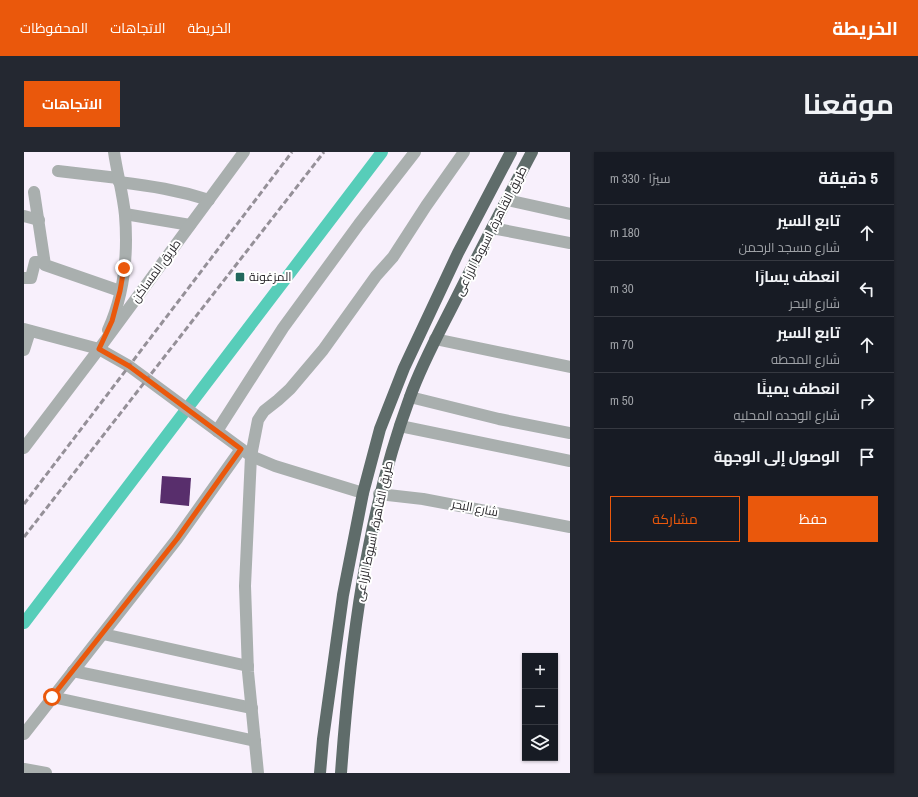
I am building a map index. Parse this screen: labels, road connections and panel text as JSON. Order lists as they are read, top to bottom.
{
  "streets": {
    "highway": ["طريق القاهرة, اسيوط الزراعى"],
    "street": ["طريق المساكن", "شارع البحر"]
  },
  "crossings": [
    ["طريق القاهرة, اسيوط الزراعى", "شارع البحر"]
  ],
  "places": {
    "transit": ["المزغونة"]
  },
  "page": {
    "header": "الخريطة",
    "nav": ["الخريطة", "الاتجاهات", "المحفوظات"],
    "title": "موقعنا",
    "buttons": [
      "الاتجاهات",
      ["حفظ", "مشاركة"]
    ],
    "heading": ["5 دقيقة", "سيرًا · 330 m"],
    "list": [
      ["تابع السير", "شارع مسجد الرحمن", "180 m"],
      ["انعطف يسارًا", "شارع البحر", "30 m"],
      ["تابع السير", "شارع المحطه", "70 m"],
      ["انعطف يمينًا", "شارع الوحده المحليه", "50 m"],
      "الوصول إلى الوجهة"
    ],
    "map_buttons": ["+", "−"]
  }
}
